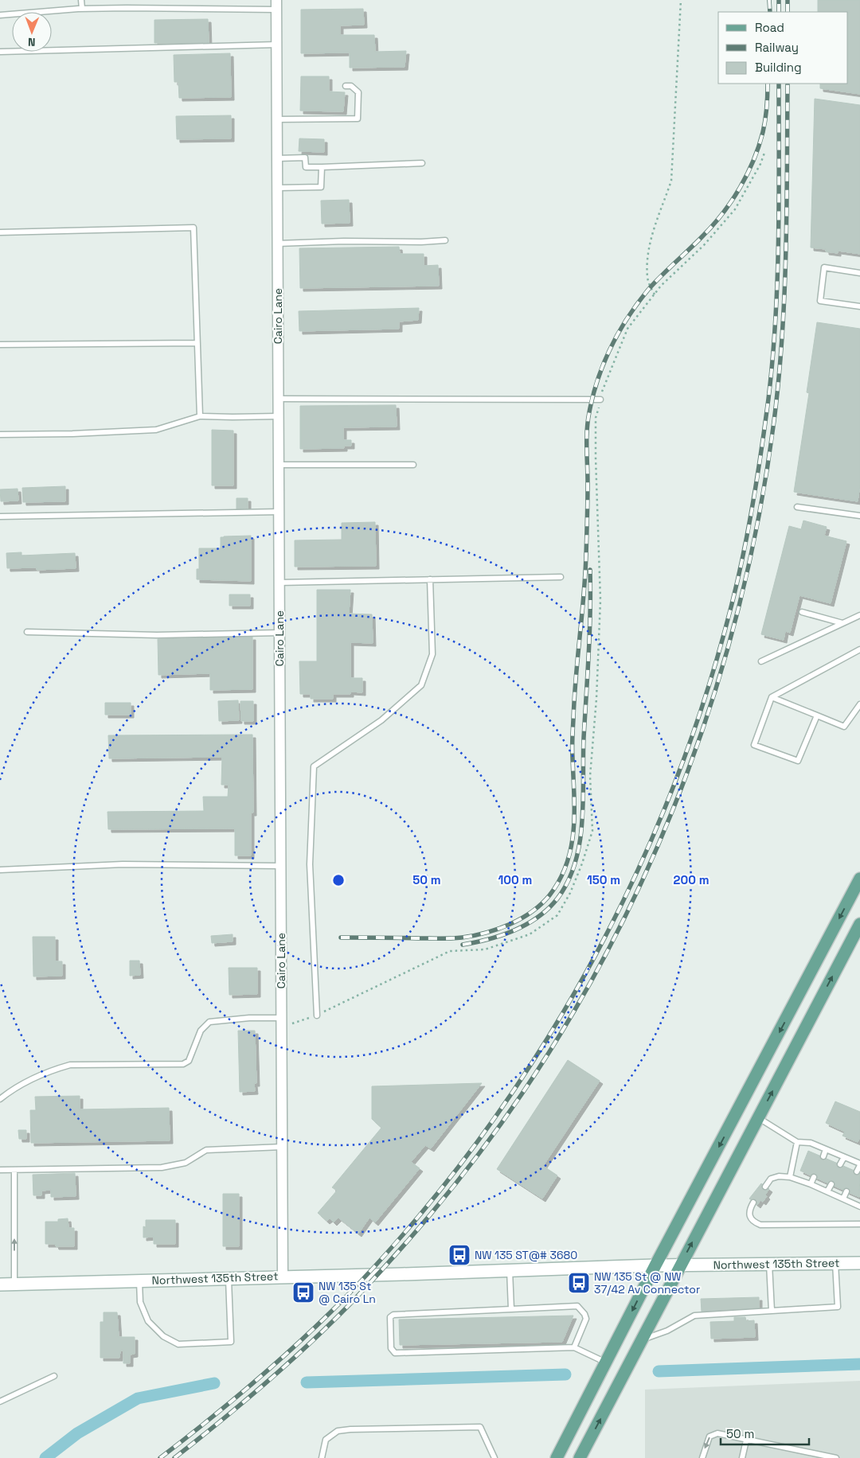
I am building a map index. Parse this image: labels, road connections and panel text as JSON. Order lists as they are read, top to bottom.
{
  "streets": {
    "main road": ["Northwest 135th Street"],
    "street": ["Cairo Lane"]
  },
  "crossings": [
    ["Cairo Lane", "Northwest 135th Street"]
  ],
  "places": {
    "bus stop": ["NW 135 ST@# 3680", "NW 135 St @ NW 37/42 Av Connector", "NW 135 St @ Cairo Ln"]
  },
  "legend": ["Road", "Railway", "Building"],
  "scale_bar": "50 m",
  "north": "bottom",
  "rings": [
    "50 m",
    "100 m",
    "150 m",
    "200 m"
  ]
}
